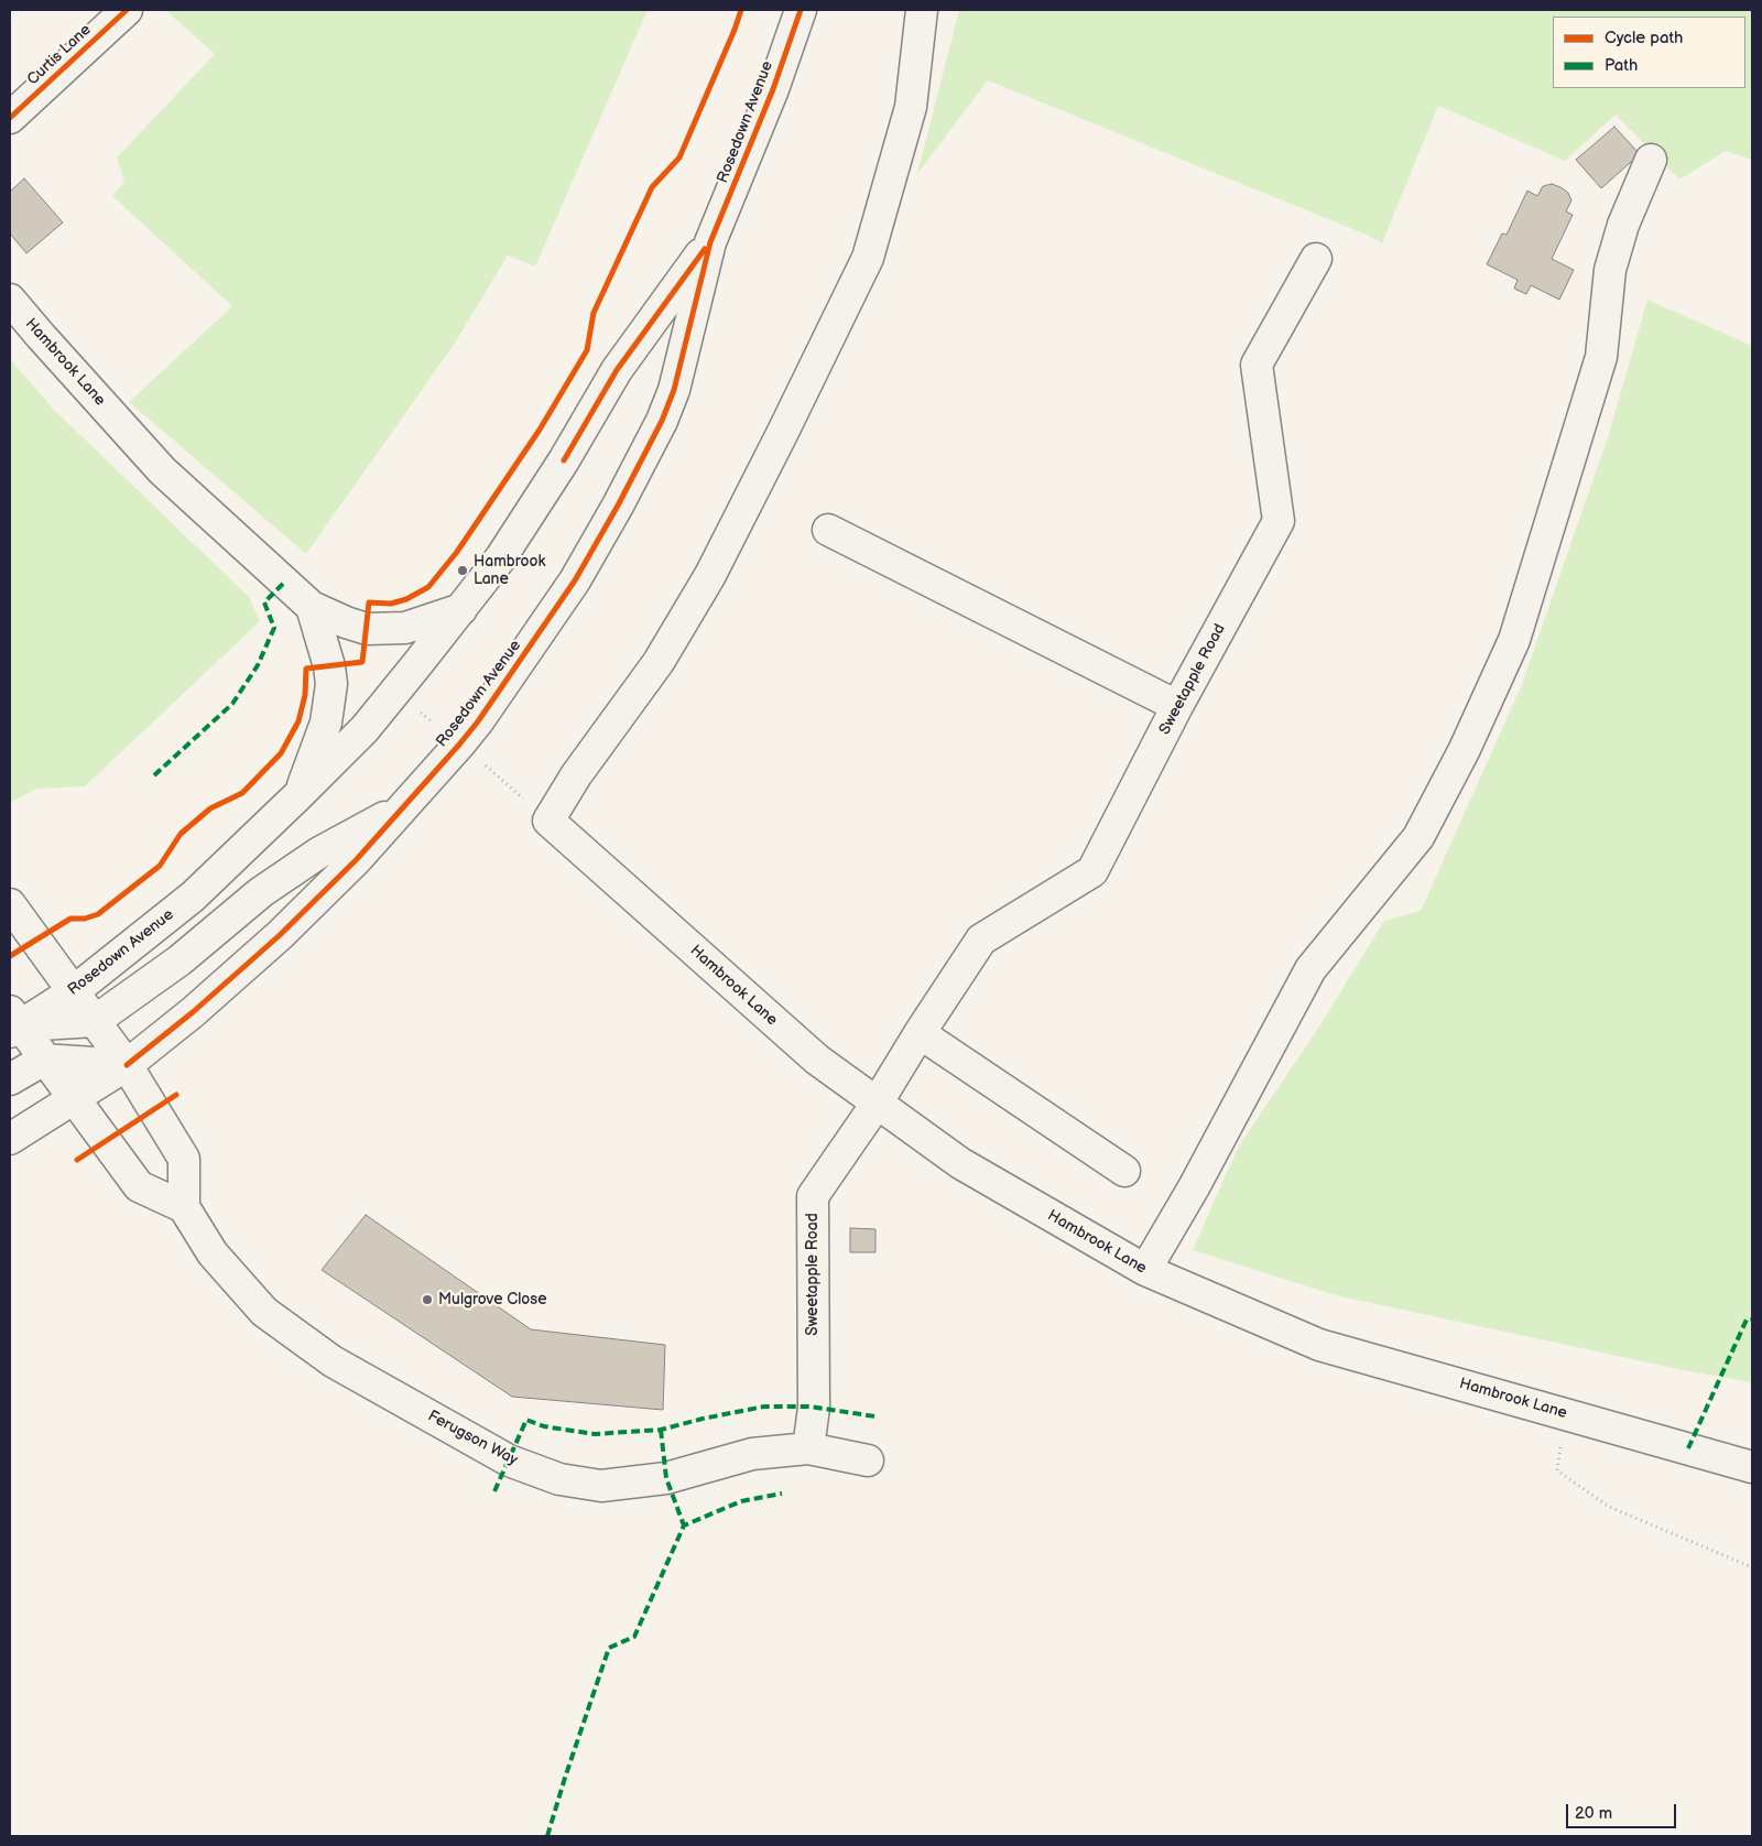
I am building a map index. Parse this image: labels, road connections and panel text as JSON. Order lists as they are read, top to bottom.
{
  "streets": {
    "street": [
      "Curtis Lane",
      "Rosedown Avenue",
      "Hambrook Lane",
      "Sweetapple Road",
      "Ferugson Way"
    ]
  },
  "crossings": [
    ["Rosedown Avenue", "Hambrook Lane"],
    ["Hambrook Lane", "Sweetapple Road"],
    ["Sweetapple Road", "Ferugson Way"]
  ],
  "places": ["Hambrook Lane", "Mulgrove Close"],
  "legend": ["Cycle path", "Path"],
  "scale_bar": "20 m"
}
